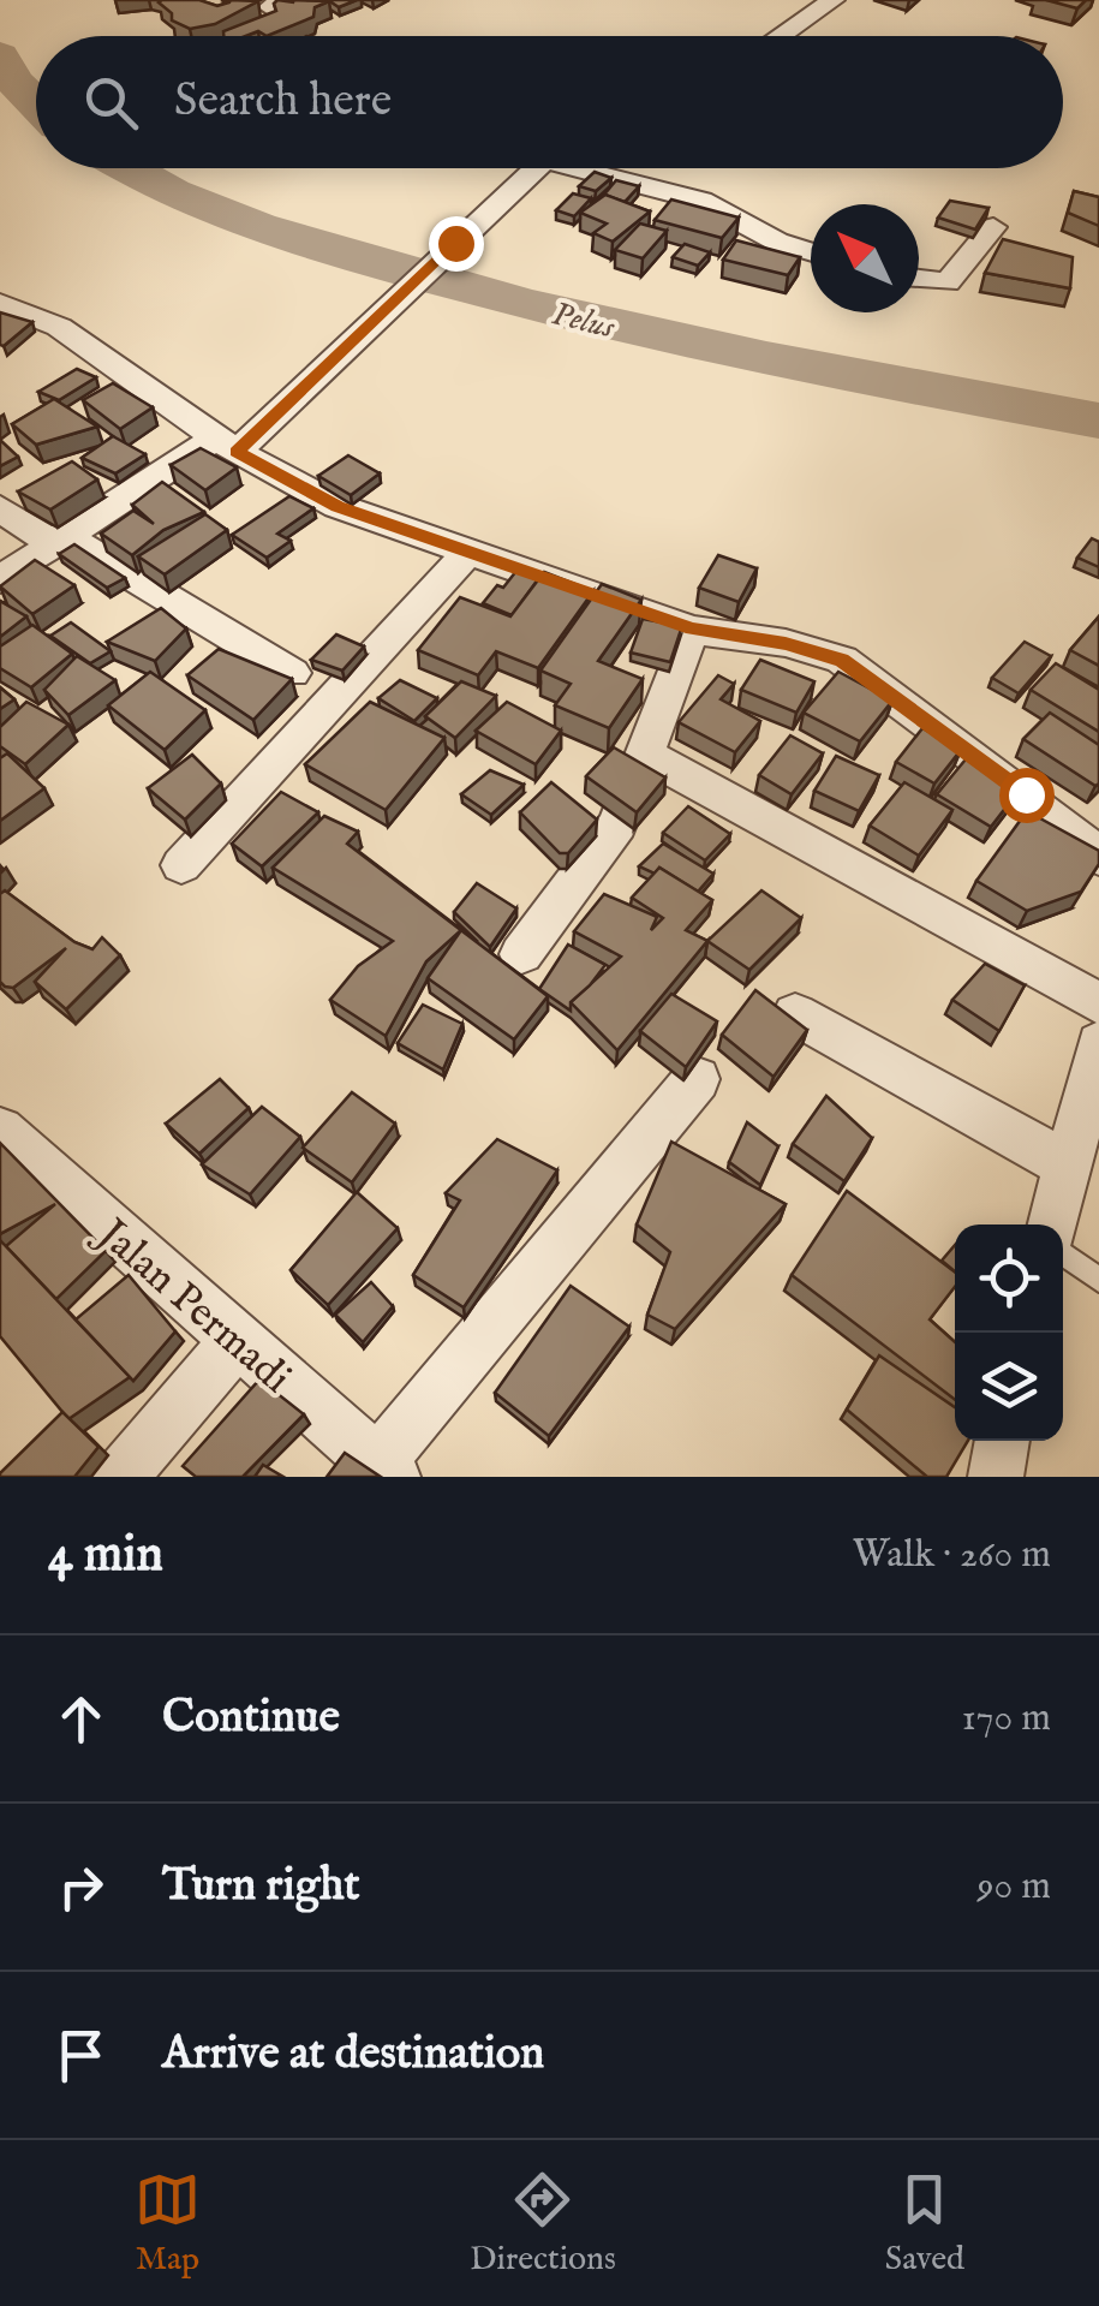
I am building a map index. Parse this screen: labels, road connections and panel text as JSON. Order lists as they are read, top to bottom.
{
  "streets": {
    "street": ["Jalan Permadi"]
  },
  "water": ["Pelus"],
  "north": "top left",
  "page": {
    "search": "Search here",
    "heading": ["4 min", "Walk · 260 m"],
    "list": [
      ["Continue", "170 m"],
      ["Turn right", "90 m"],
      "Arrive at destination"
    ],
    "nav": ["Map", "Directions", "Saved"]
  }
}
